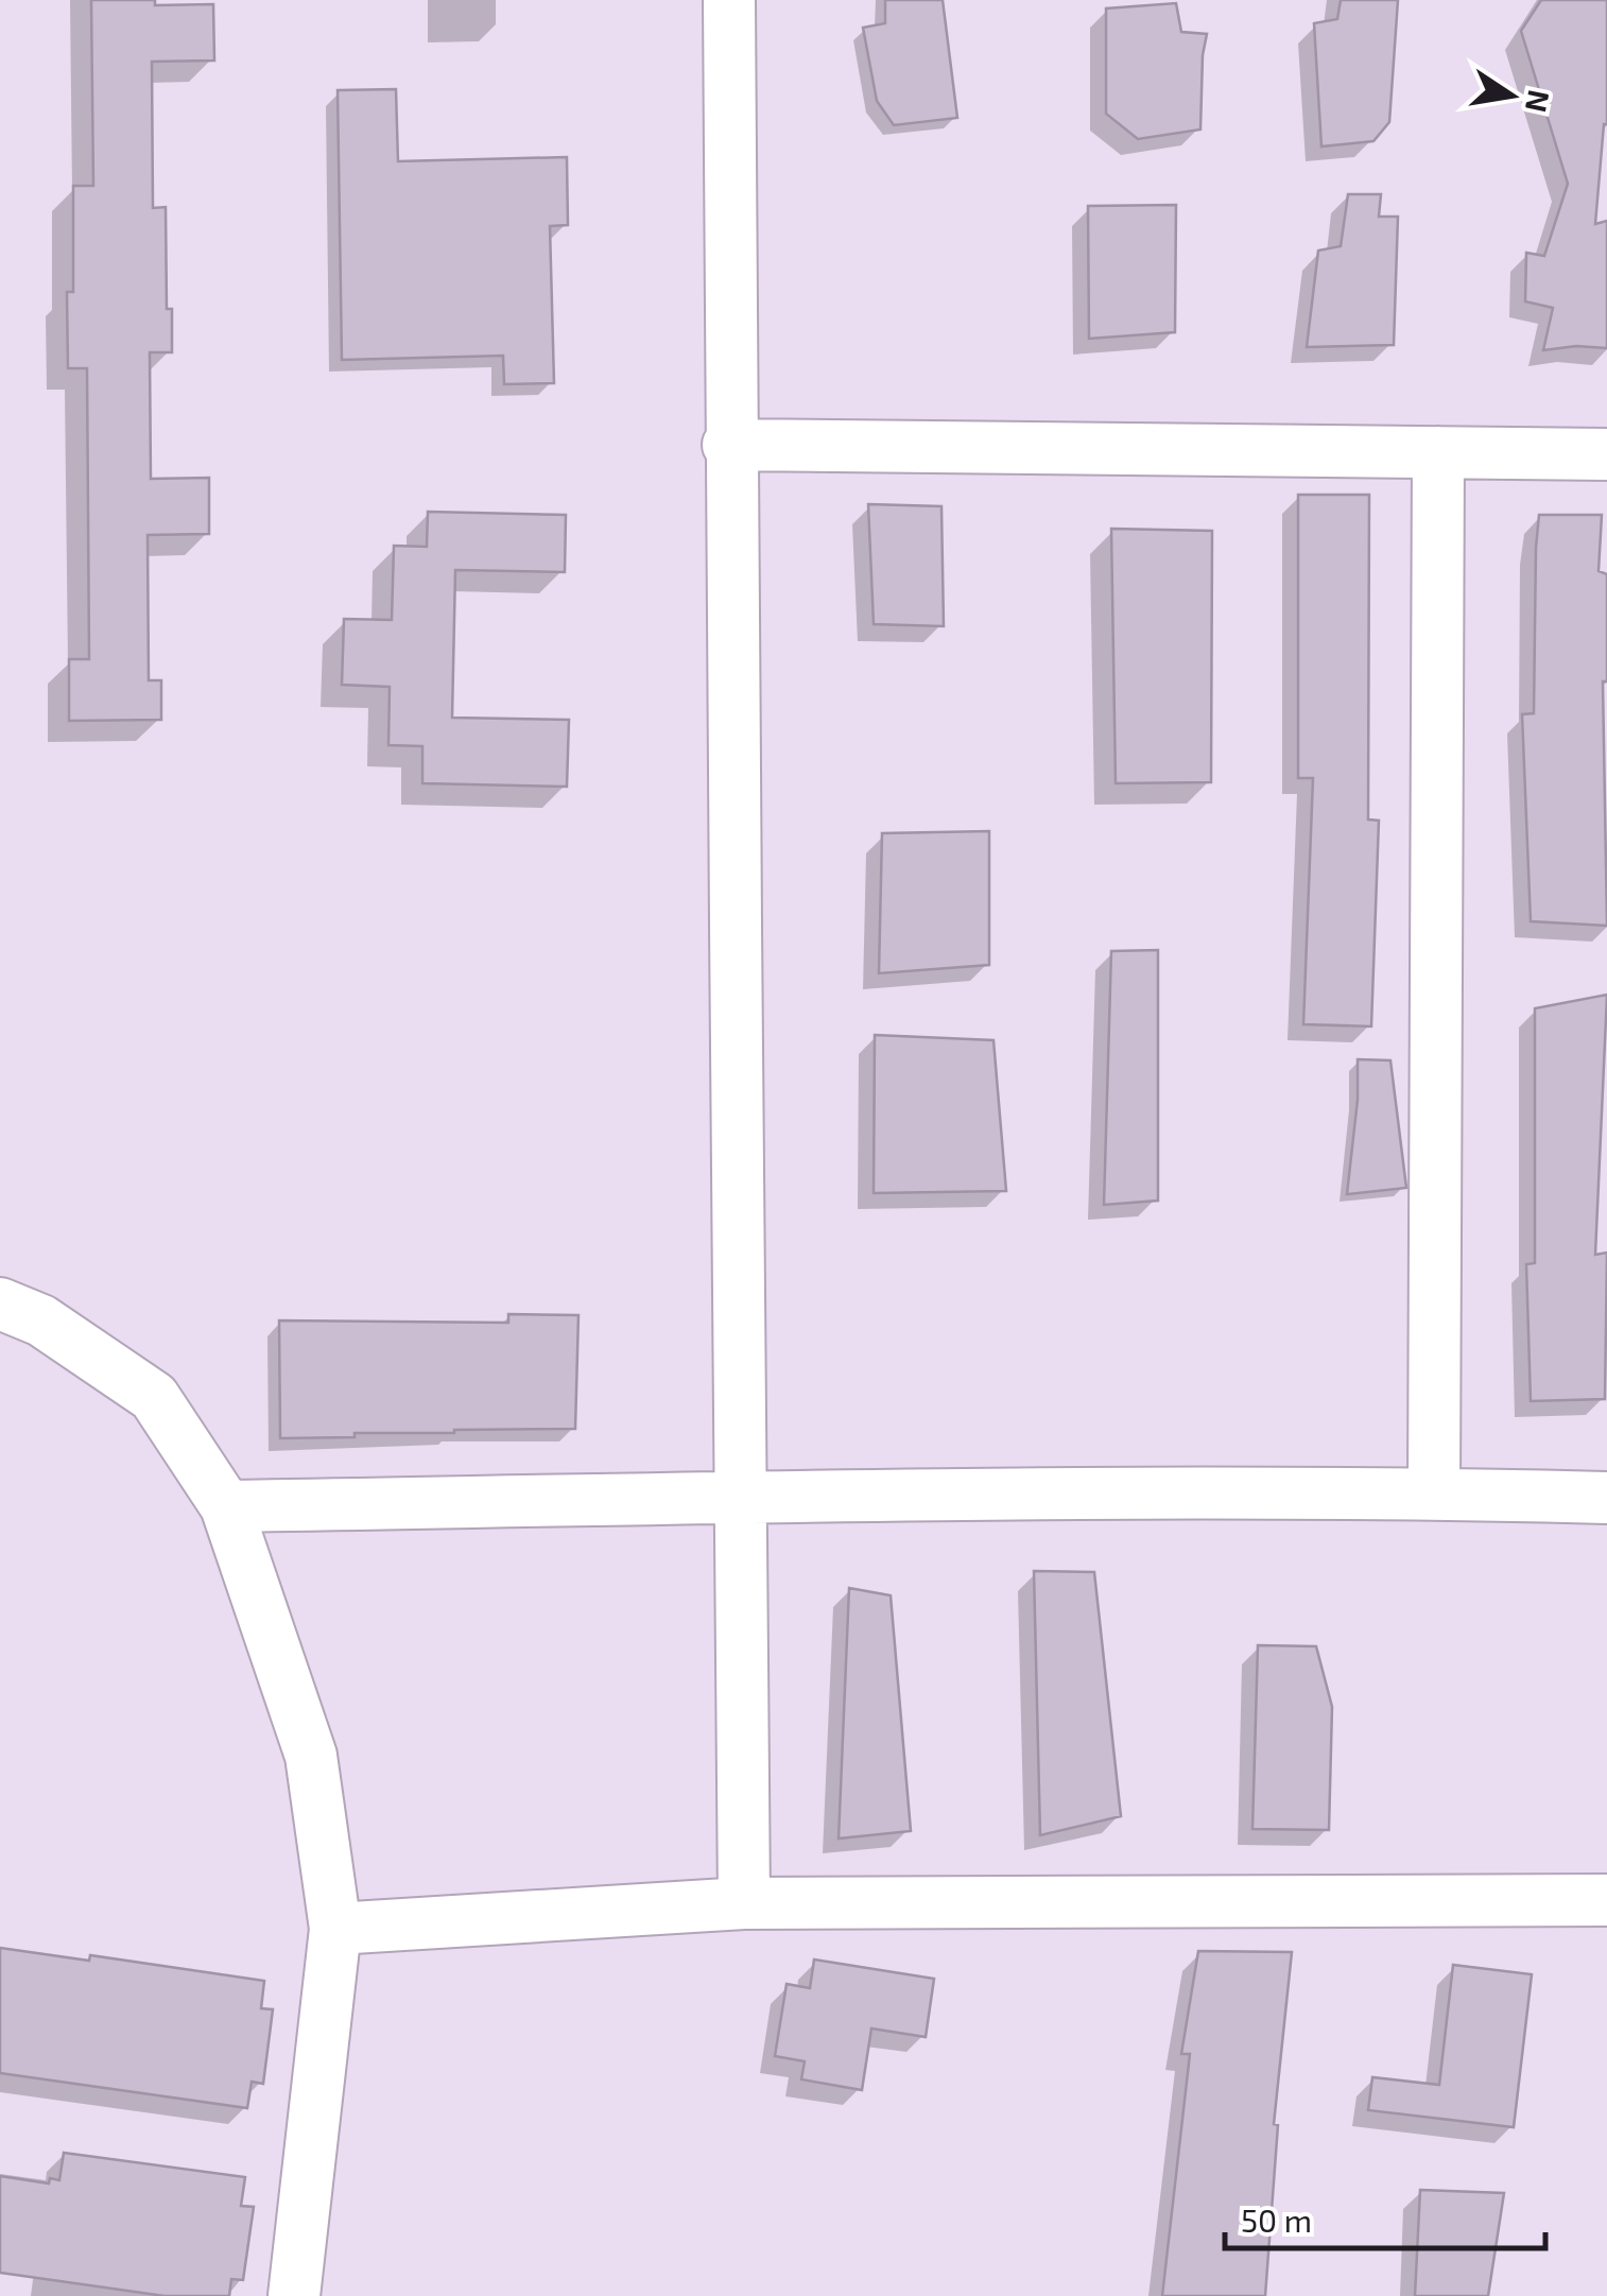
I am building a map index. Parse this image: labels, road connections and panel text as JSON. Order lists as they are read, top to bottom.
{
  "scale_bar": "50 m",
  "north": "right"
}
